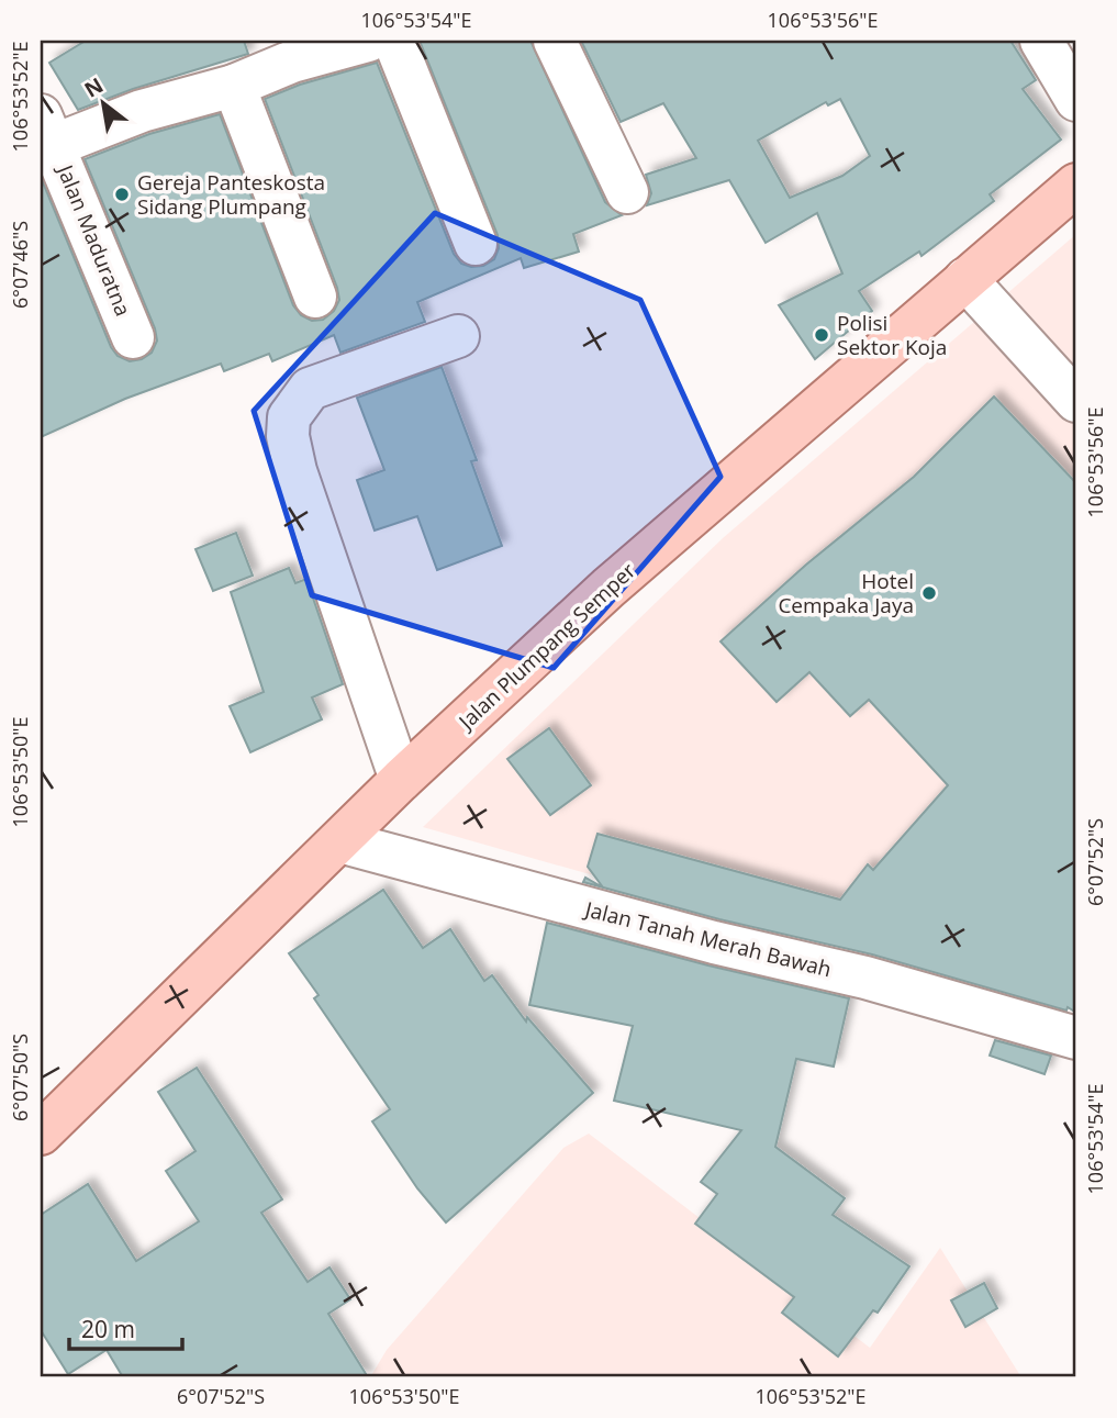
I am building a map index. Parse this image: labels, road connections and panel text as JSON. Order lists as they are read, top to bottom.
{
  "streets": {
    "main road": ["Jalan Plumpang Semper"],
    "street": ["Jalan Maduratna", "Jalan Tanah Merah Bawah"]
  },
  "crossings": [
    ["Jalan Plumpang Semper", "Jalan Tanah Merah Bawah"]
  ],
  "places": ["Gereja Panteskosta Sidang Plumpang", "Polisi Sektor Koja", "Hotel Cempaka Jaya"],
  "scale_bar": "20 m",
  "north": "top left",
  "coordinates": [
    "106°53'54\"E",
    "106°53'56\"E",
    "106°53'52\"E",
    "6°07'46\"S",
    "106°53'50\"E",
    "6°07'52\"S",
    "6°07'50\"S"
  ]
}
